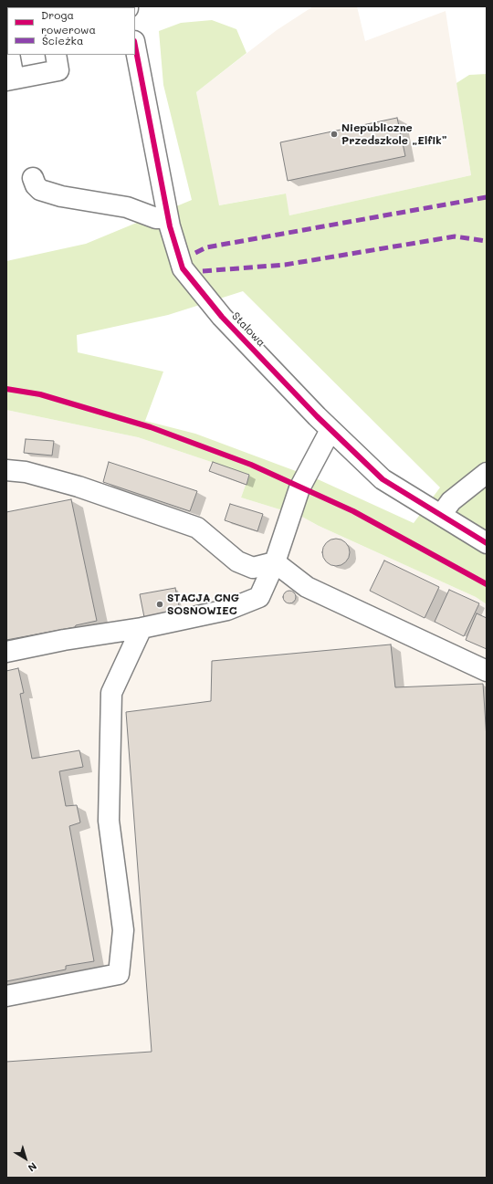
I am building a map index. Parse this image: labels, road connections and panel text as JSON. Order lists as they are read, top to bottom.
{
  "streets": {
    "street": ["Stalowa"]
  },
  "places": ["Niepubliczne Przedszkole „Elfik”", "STACJA CNG SOSNOWIEC"],
  "legend": ["Droga rowerowa", "Ścieżka"],
  "north": "bottom right"
}
